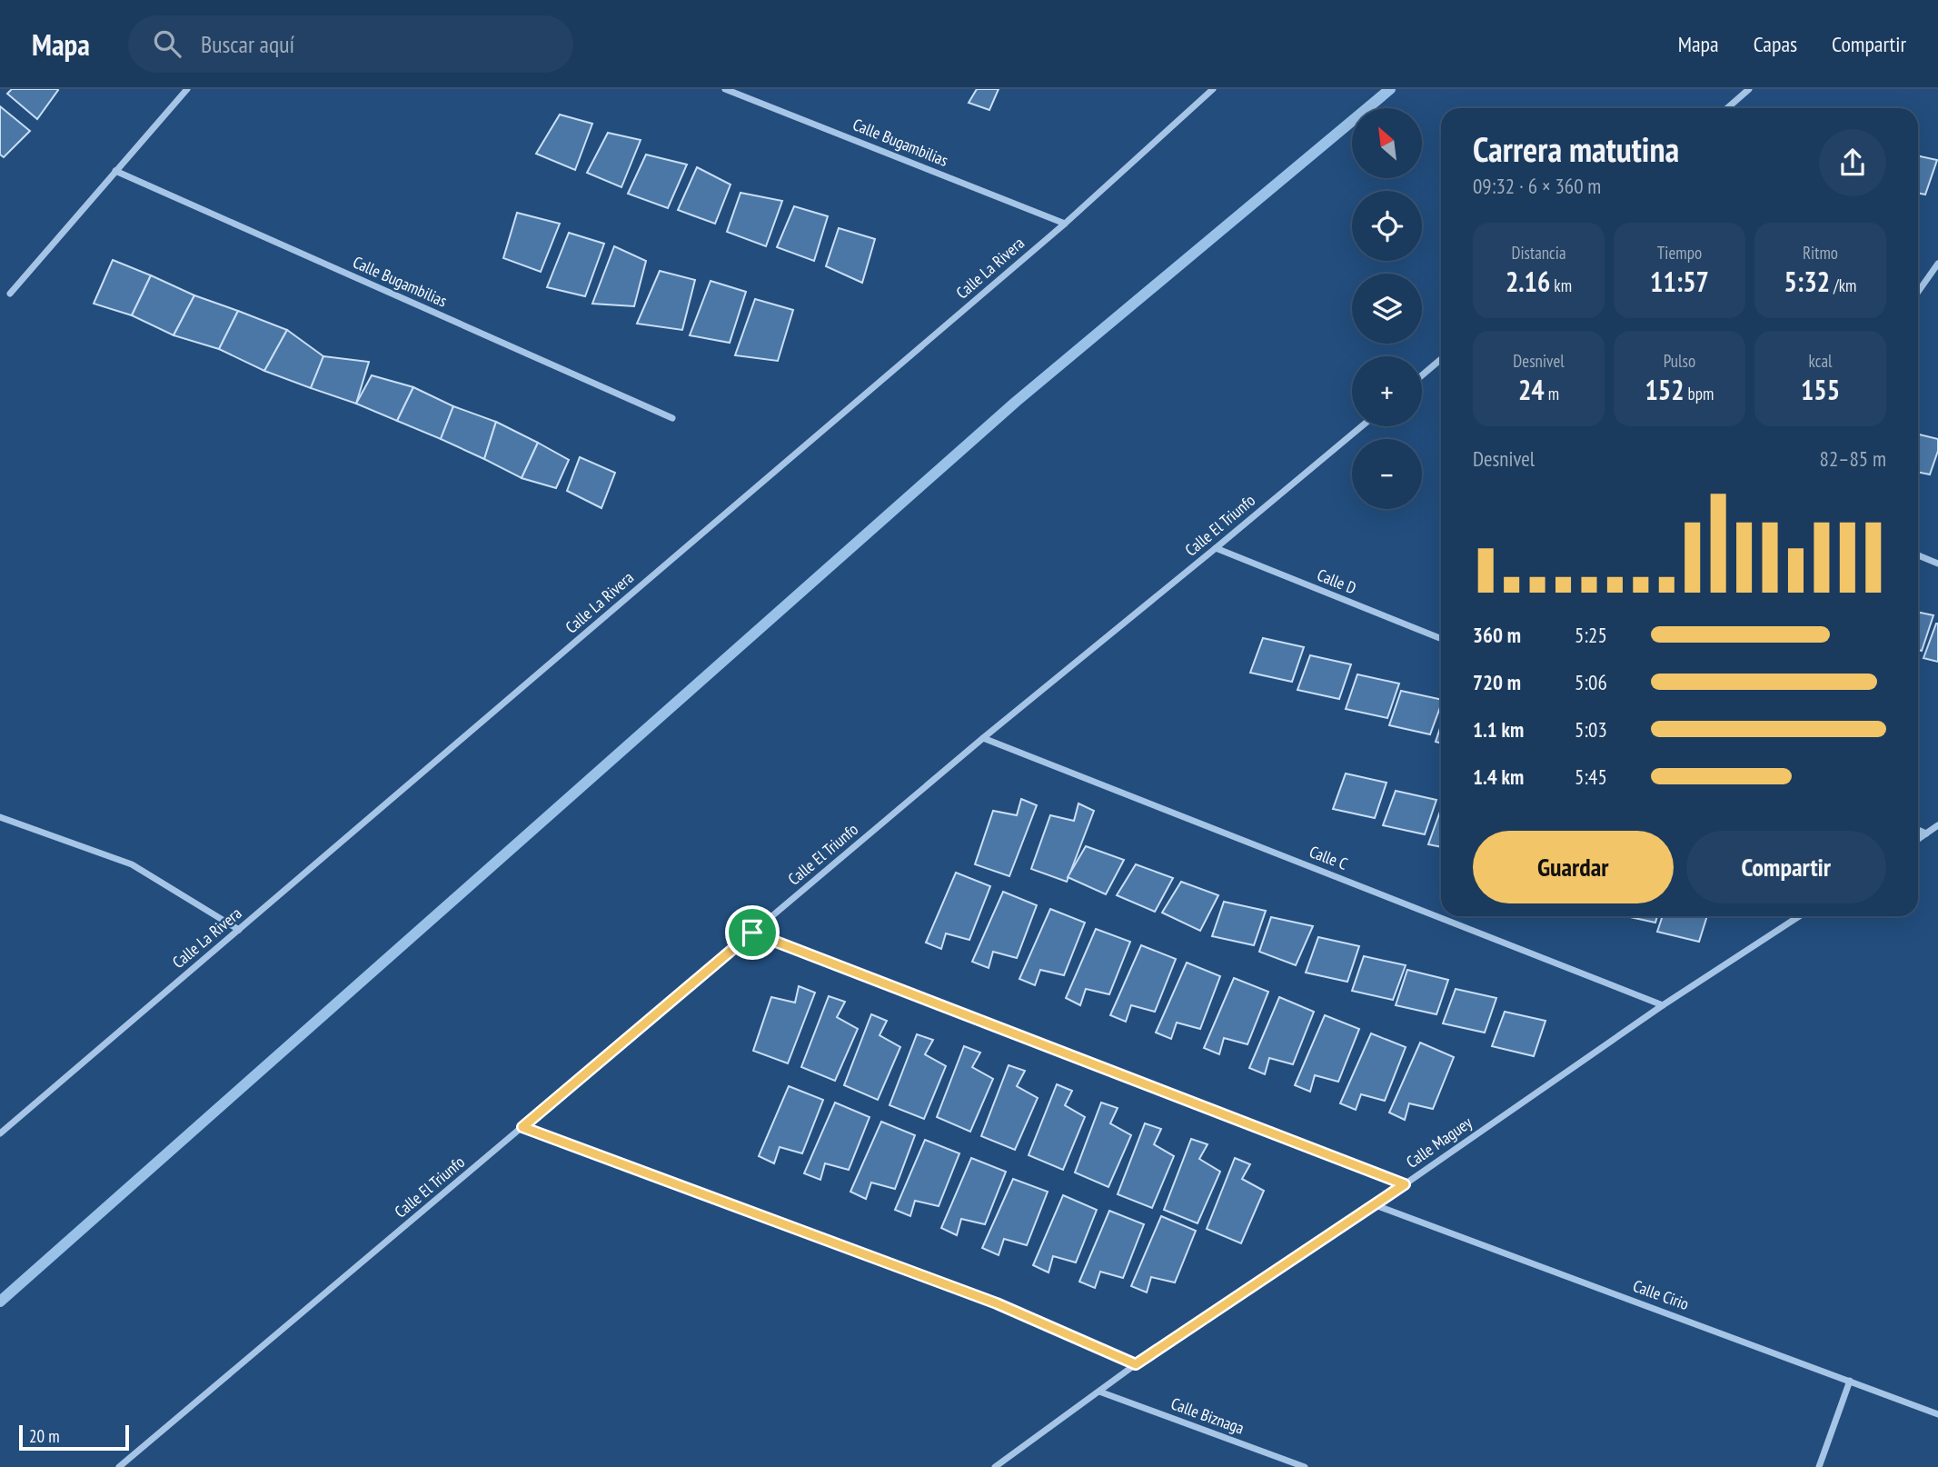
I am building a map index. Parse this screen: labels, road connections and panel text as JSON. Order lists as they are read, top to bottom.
{
  "streets": {
    "street": [
      "Calle Bugambilias",
      "Calle La Rivera",
      "Calle El Triunfo",
      "Calle D",
      "Calle C",
      "Calle Maguey",
      "Calle Cirio",
      "Calle Biznaga"
    ]
  },
  "crossings": [
    ["Calle Bugambilias", "Calle La Rivera"],
    ["Calle El Triunfo", "Calle D"],
    ["Calle El Triunfo", "Calle C"],
    ["Calle C", "Calle Maguey"],
    ["Calle Maguey", "Calle Cirio"],
    ["Calle Maguey", "Calle Biznaga"]
  ],
  "scale_bar": "20 m",
  "north": "top left",
  "page": {
    "header": "Mapa",
    "search": "Buscar aquí",
    "nav": ["Mapa", "Capas", "Compartir"],
    "map_buttons": ["+", "−"],
    "heading": ["Carrera matutina", "09:32 · 6 × 360 m"],
    "stats": [
      ["Distancia", "2.16 km"],
      ["Tiempo", "11:57"],
      ["Ritmo", "5:32 /km"],
      ["Desnivel", "24 m"],
      ["Pulso", "152 bpm"],
      ["kcal", "155"]
    ],
    "chart": ["Desnivel", "82–85 m"],
    "list": [
      {
        "name": "360 m",
        "note": "5:25"
      },
      {
        "name": "720 m",
        "note": "5:06"
      },
      {
        "name": "1.1 km",
        "note": "5:03"
      },
      {
        "name": "1.4 km",
        "note": "5:45"
      }
    ],
    "buttons": ["Guardar", "Compartir"],
    "scale": "20 m"
  }
}
